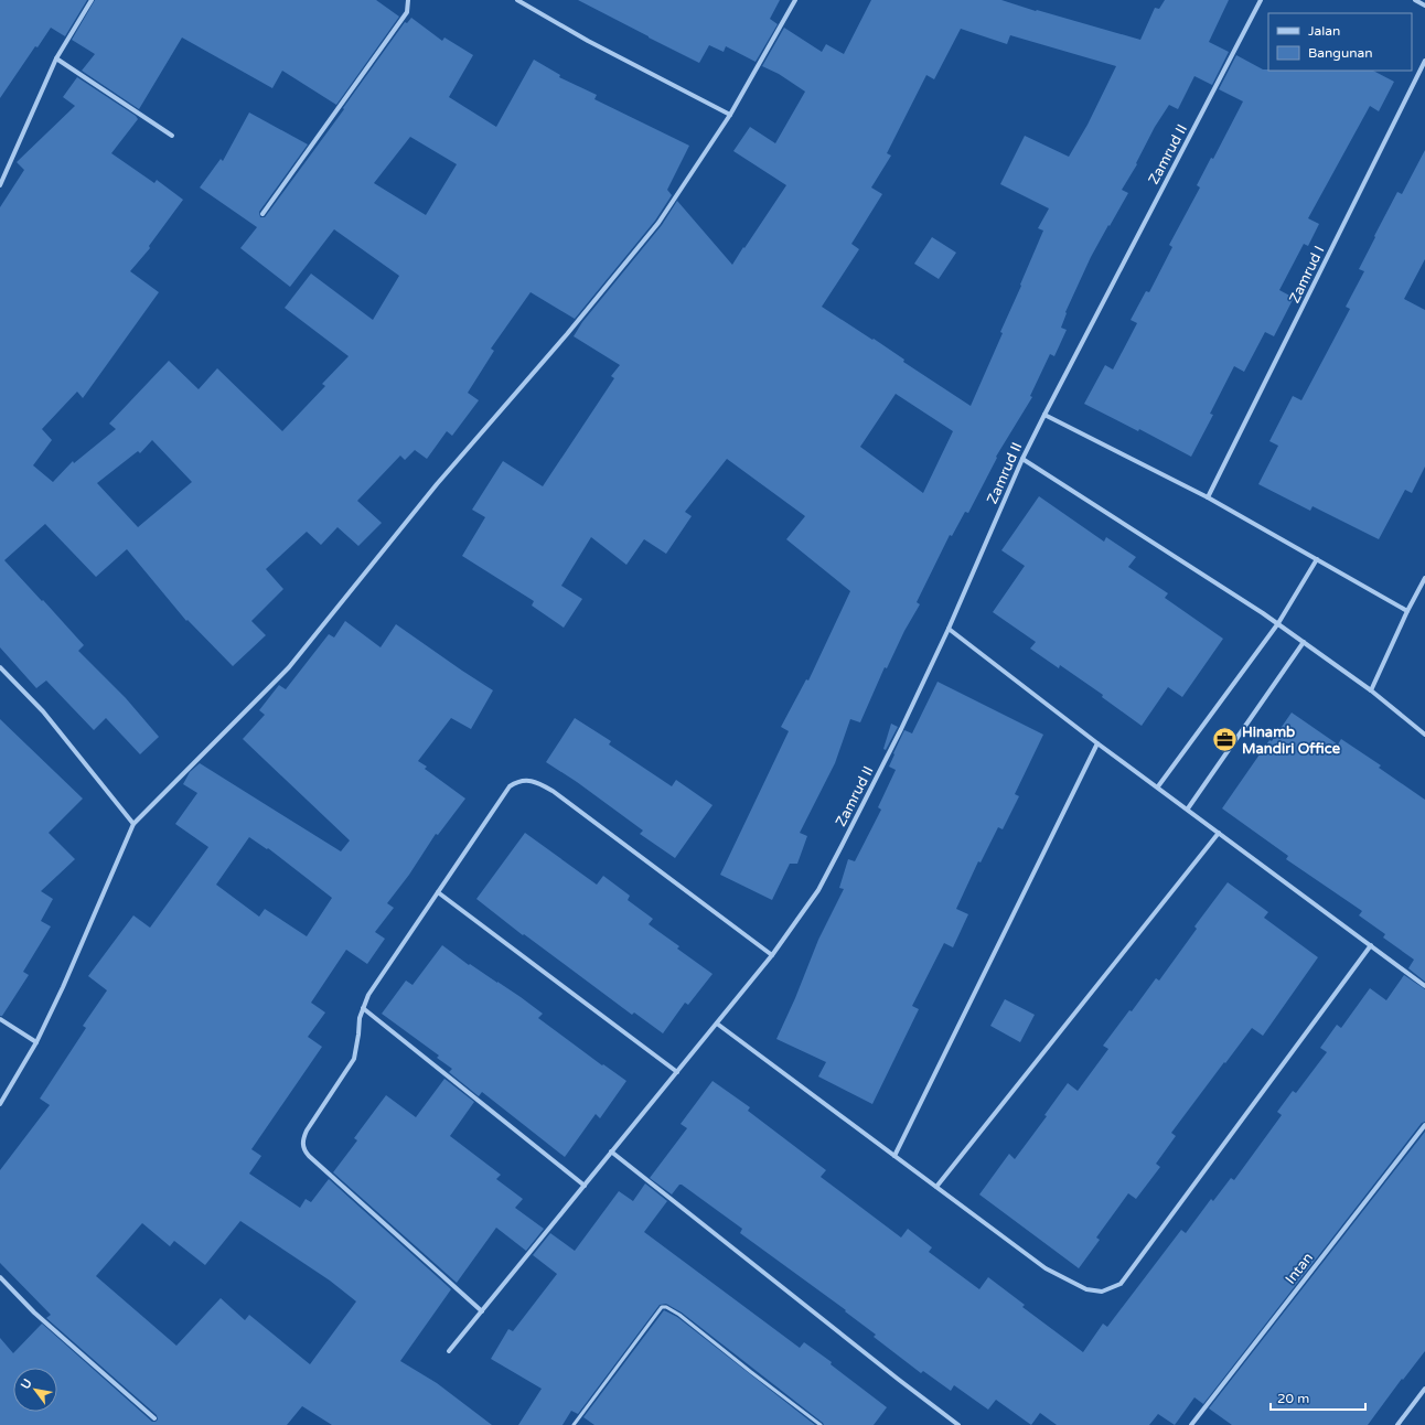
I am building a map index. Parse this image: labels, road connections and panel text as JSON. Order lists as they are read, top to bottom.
{
  "streets": {
    "street": ["Zamrud II", "Zamrud I", "Intan"]
  },
  "places": {
    "office": ["Hinamb Mandiri Office"]
  },
  "legend": ["Jalan", "Bangunan"],
  "scale_bar": "20 m",
  "north": "top left"
}
